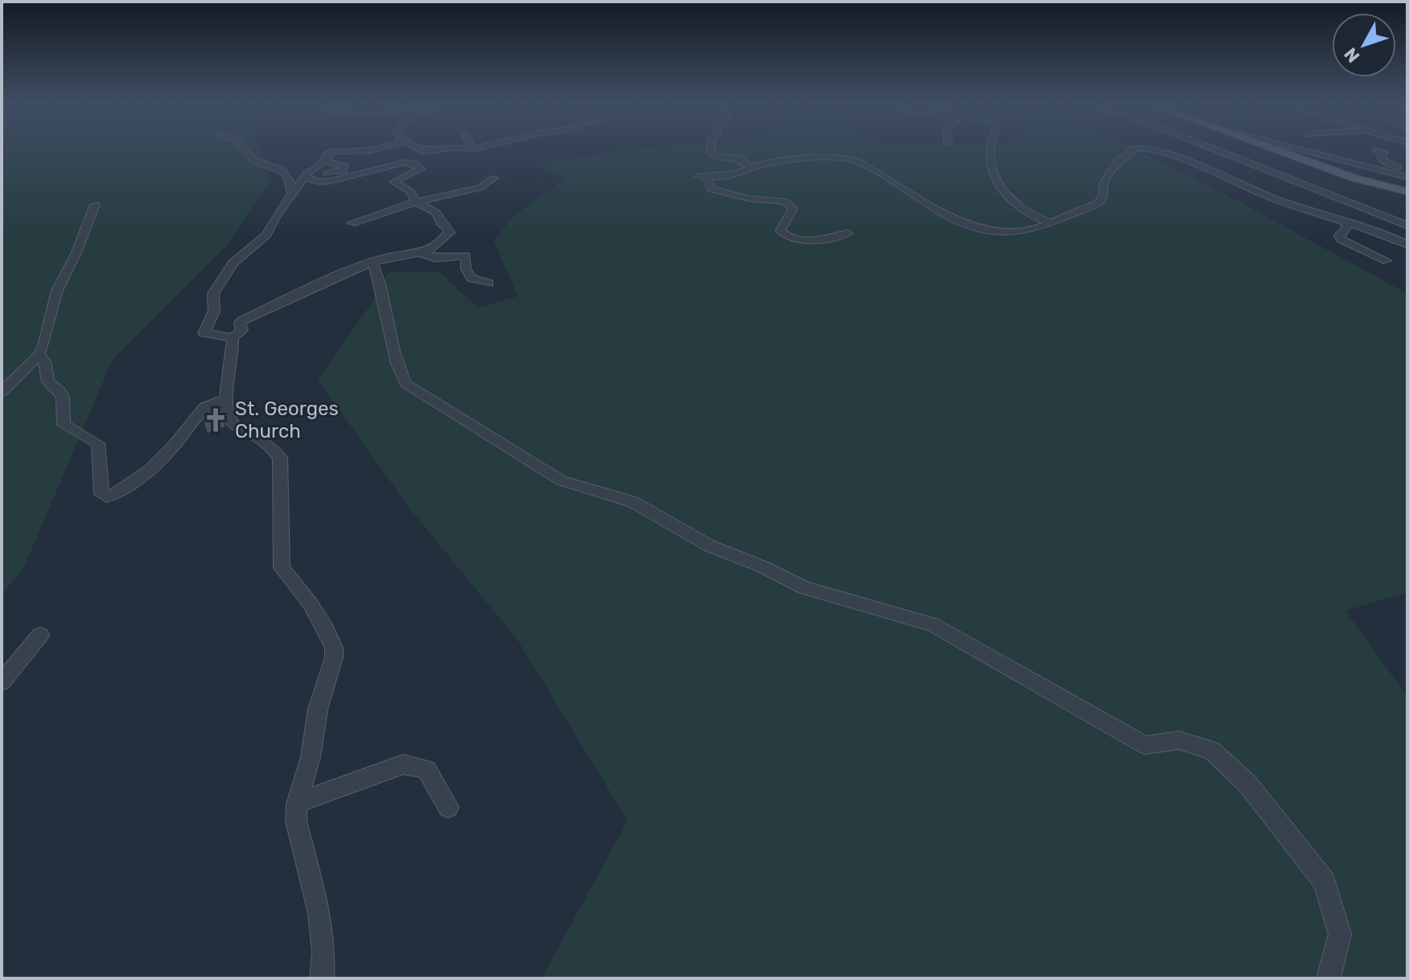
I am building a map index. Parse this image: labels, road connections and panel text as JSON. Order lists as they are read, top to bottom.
{
  "places": {
    "church": ["St. Georges Church"]
  },
  "north": "bottom left"
}
